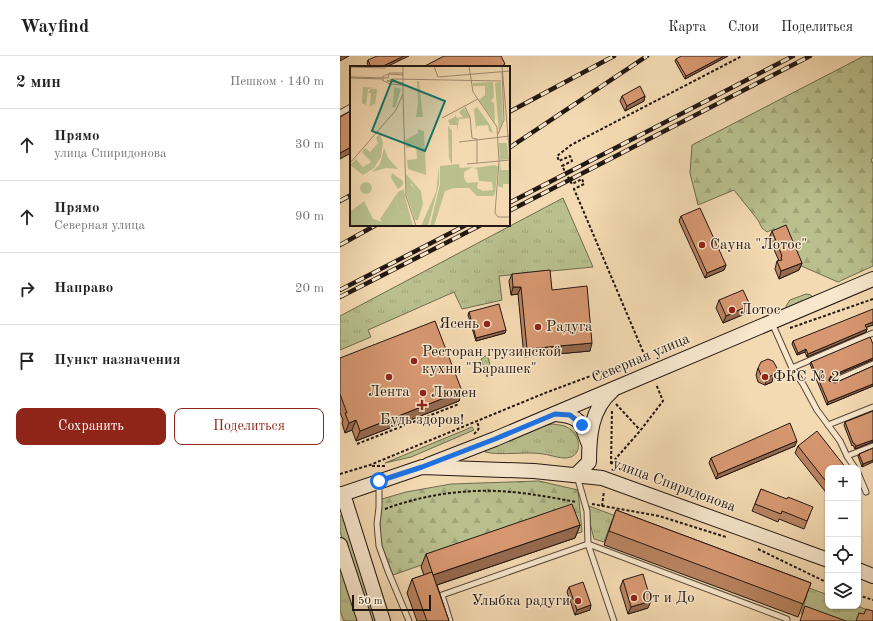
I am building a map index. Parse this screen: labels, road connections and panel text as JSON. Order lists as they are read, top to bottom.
{
  "streets": {
    "street": ["Северная улица", "улица Спиридонова"]
  },
  "crossings": [
    ["Северная улица", "улица Спиридонова"]
  ],
  "places": {
    "other": [
      "Сауна \"Лотос\"",
      "Лотос",
      "Ясень",
      "Радуга",
      "Ресторан грузинской кухни \"Барашек\"",
      "Лента",
      "ФКС № 2",
      "Люмен",
      "От и До",
      "Улыбка радуги"
    ],
    "health": ["Будь здоров!"]
  },
  "scale_bar": "50 m",
  "page": {
    "header": "Wayfind",
    "nav": ["Карта", "Слои", "Поделиться"],
    "heading": ["2 мин", "Пешком · 140 m"],
    "list": [
      ["Прямо", "улица Спиридонова", "30 m"],
      ["Прямо", "Северная улица", "90 m"],
      ["Направо", "20 m"],
      "Пункт назначения"
    ],
    "buttons": ["Сохранить", "Поделиться"],
    "map_buttons": ["+", "−"],
    "scale": "50 m"
  }
}
